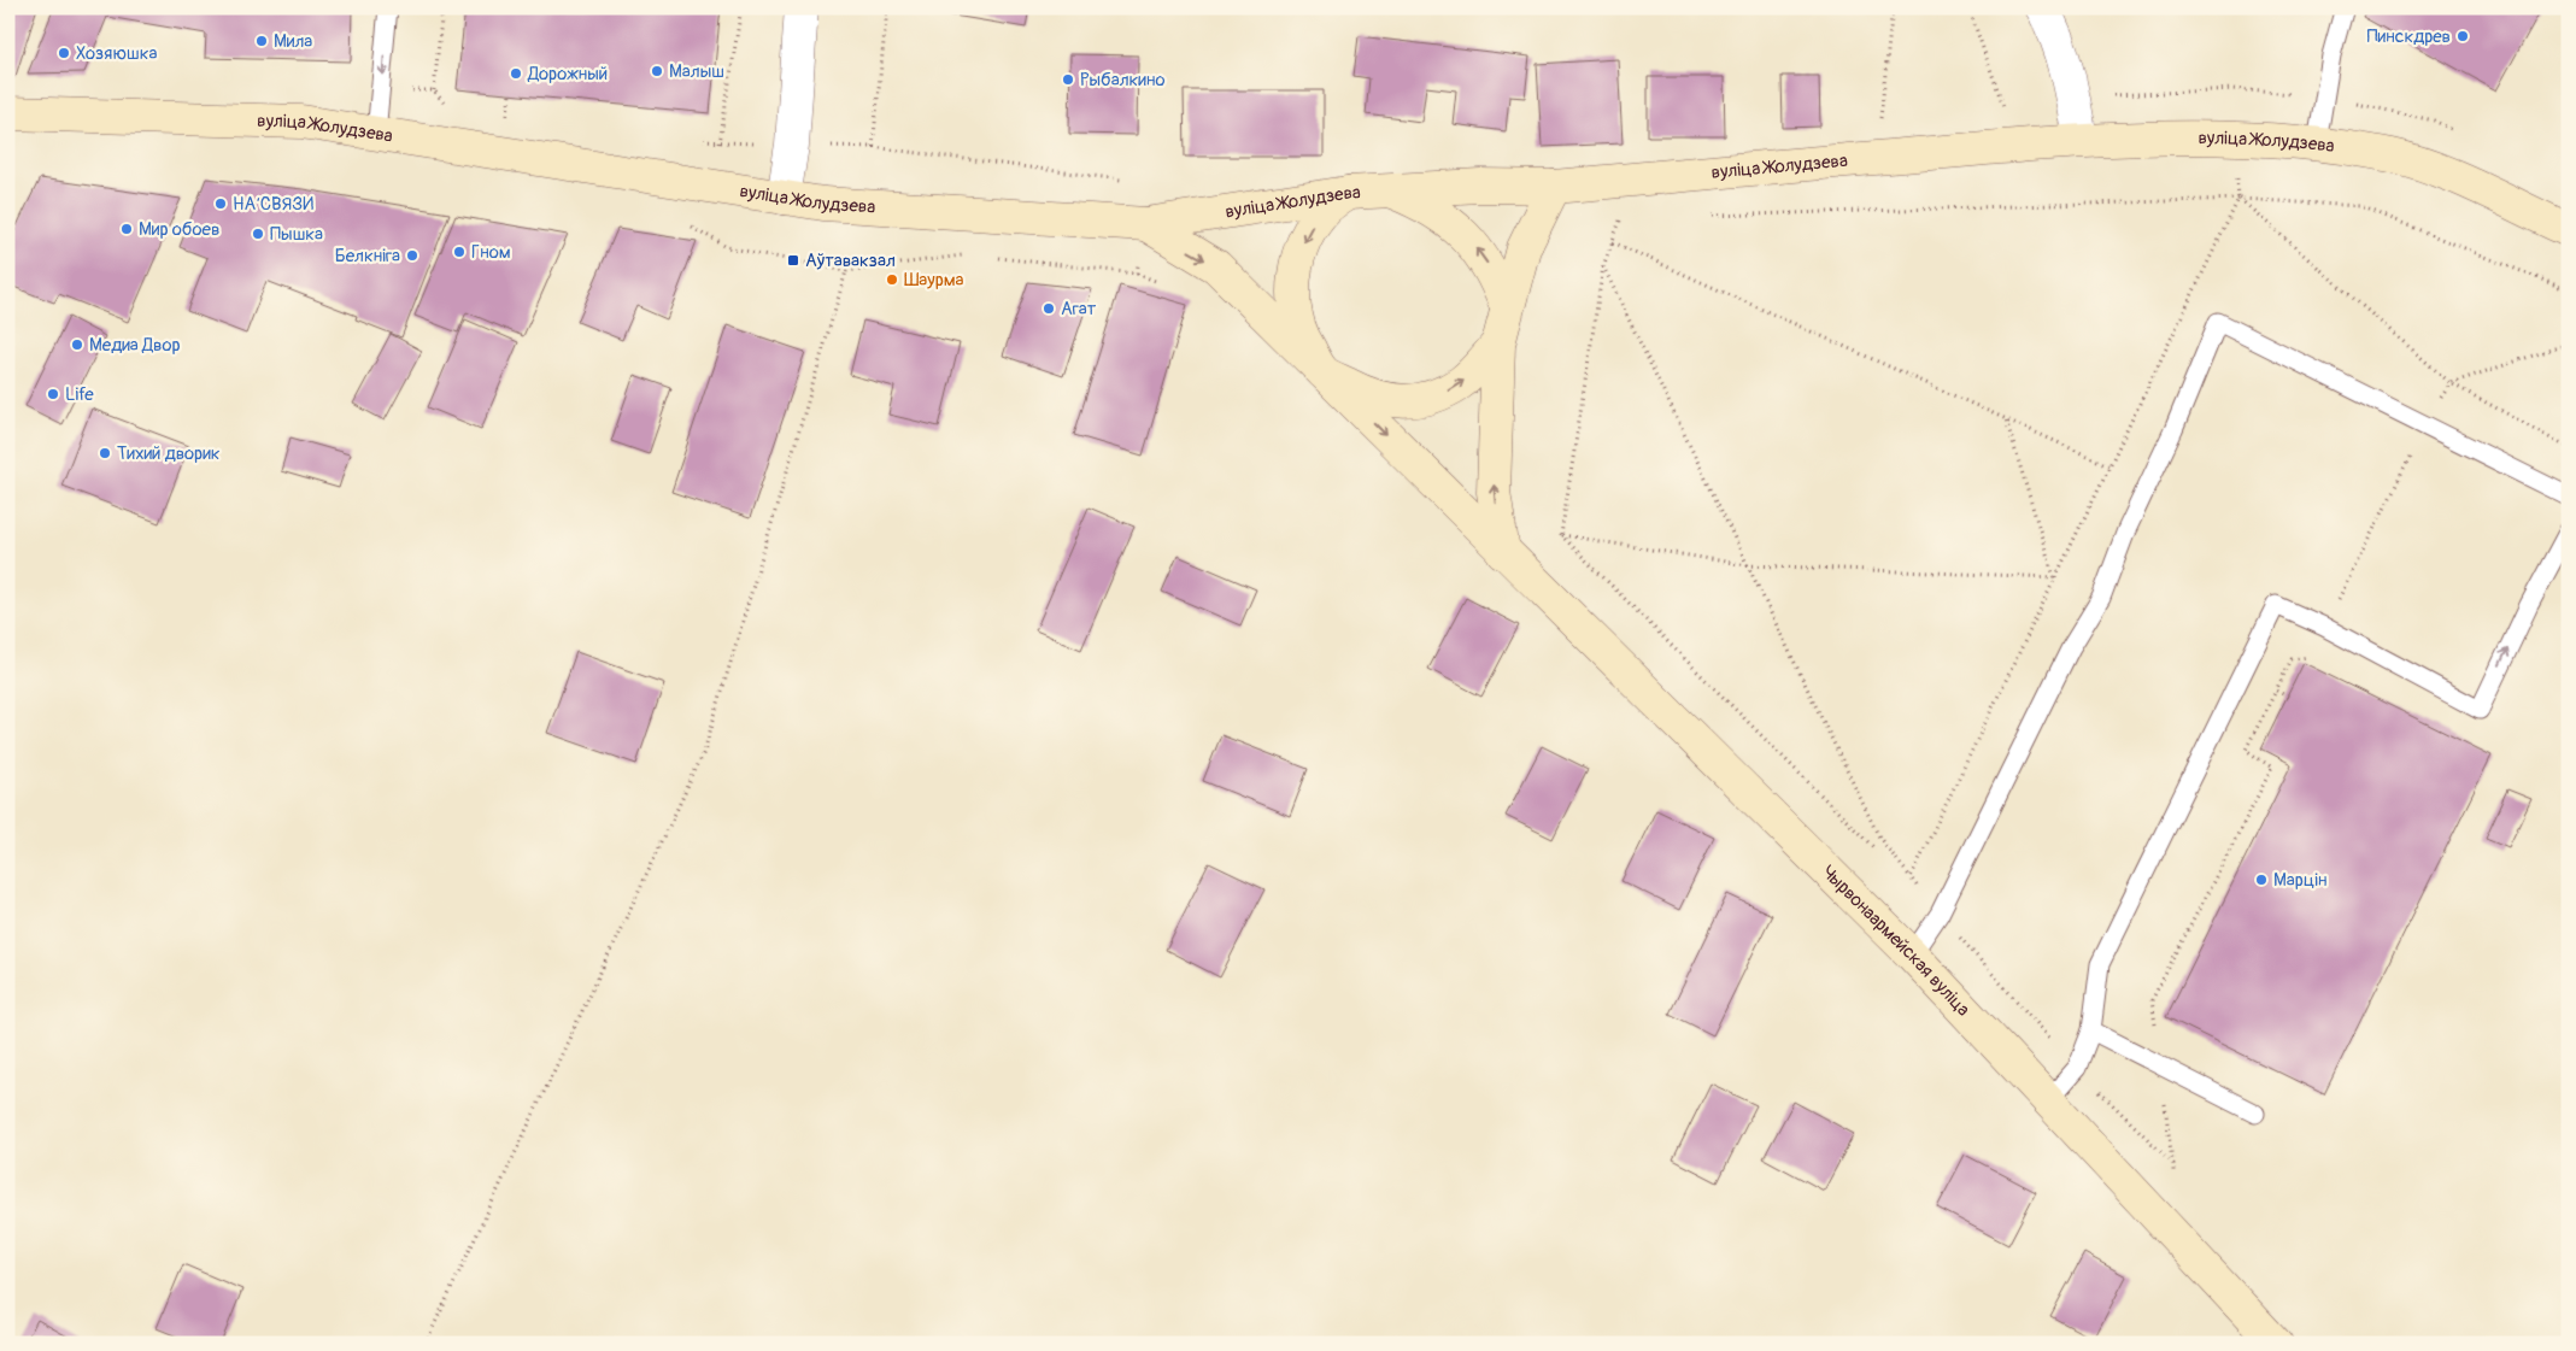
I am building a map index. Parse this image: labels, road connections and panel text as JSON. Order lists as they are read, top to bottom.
{
  "streets": {
    "main road": ["вуліца Жолудзева", "Чырвонаармейская вуліца"]
  },
  "crossings": [
    ["вуліца Жолудзева", "Чырвонаармейская вуліца"]
  ],
  "places": {
    "other": [
      "Пинскдрев",
      "Мила",
      "Хозяюшка",
      "Малыш",
      "Дорожный",
      "Рыбалкино",
      "НАʼСВЯЗИ",
      "Мир обоев",
      "Пышка",
      "Гном",
      "Белкніга",
      "Шаурма",
      "Агат",
      "Медиа Двор",
      "Life",
      "Тихий дворик",
      "Марцін"
    ],
    "transit": ["Аўтавакзал"]
  }
}
